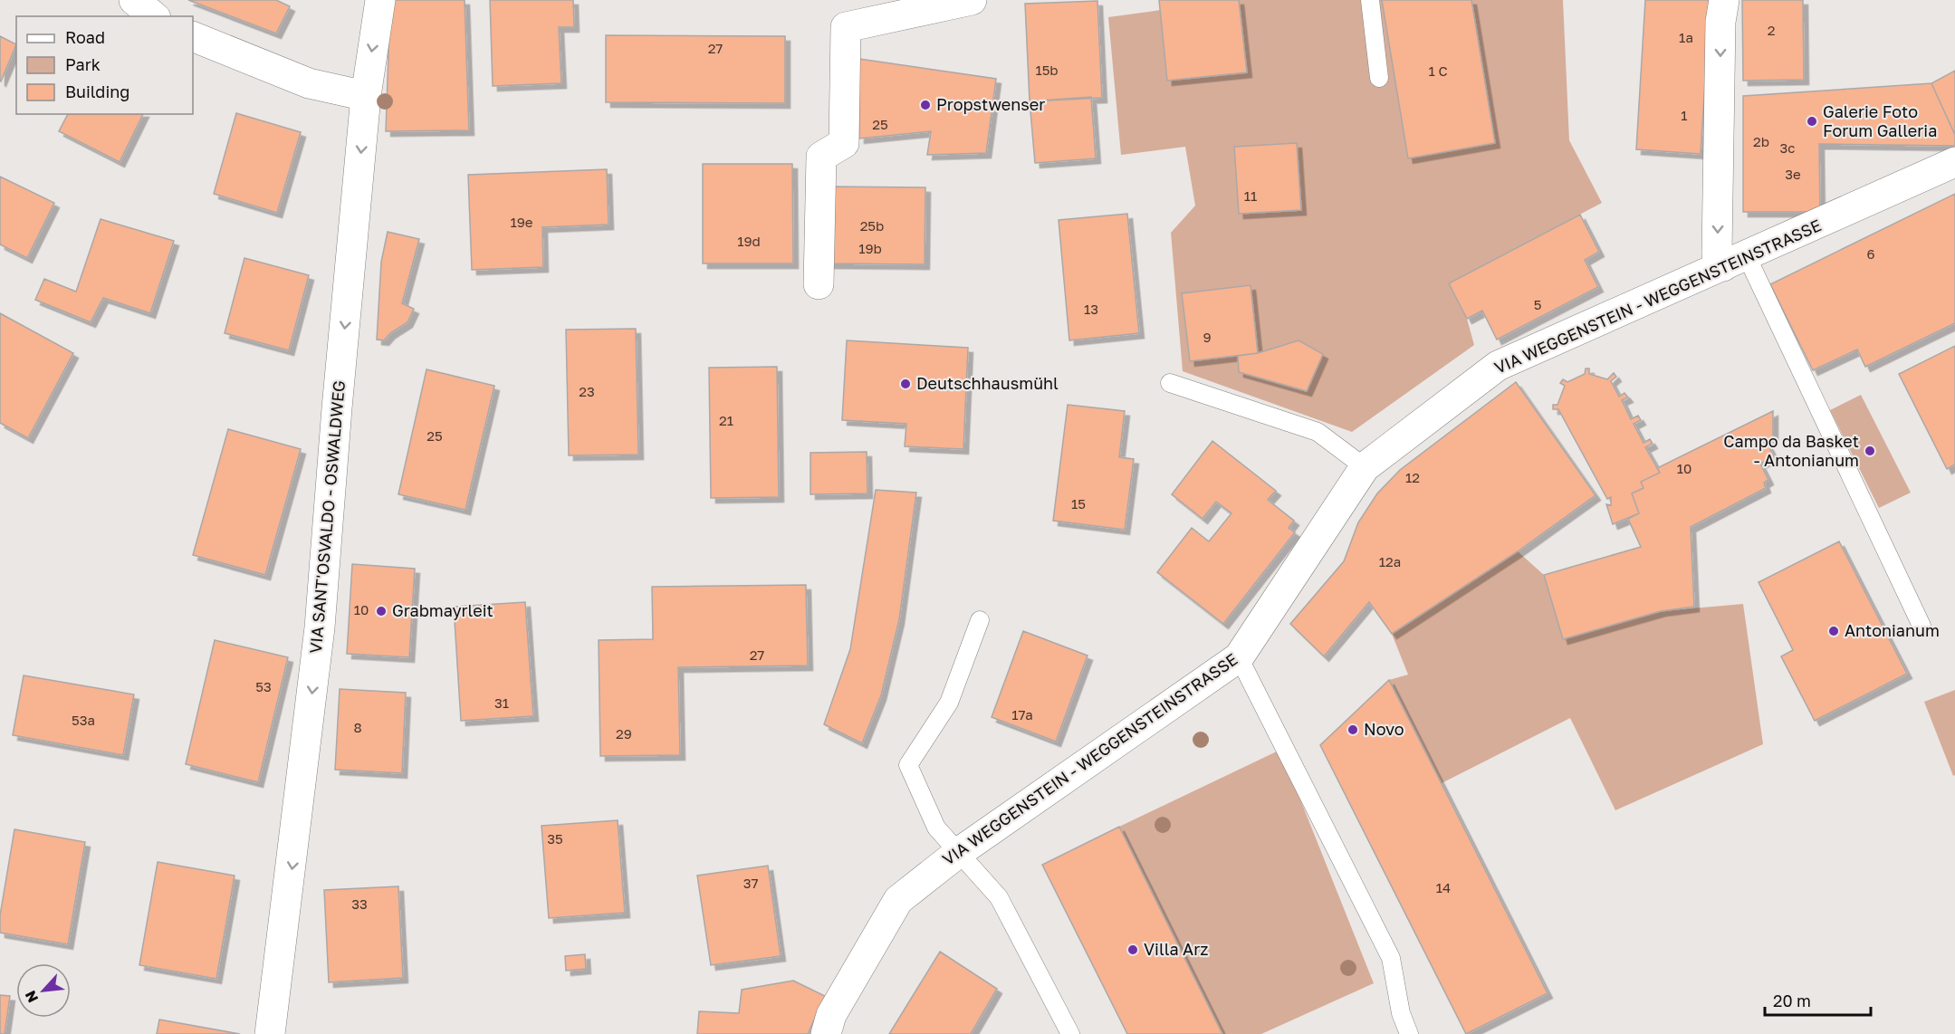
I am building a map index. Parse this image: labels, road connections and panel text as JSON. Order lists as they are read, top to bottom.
{
  "streets": {
    "street": ["VIA WEGGENSTEIN - WEGGENSTEINSTRASSE", "VIA SANT'OSVALDO - OSWALDWEG"]
  },
  "one_way": ["VIA SANT'OSVALDO - OSWALDWEG"],
  "places": [
    "Propstwenser",
    "Galerie Foto Forum Galleria",
    "Deutschhausmühl",
    "Campo da Basket - Antonianum",
    "Grabmayrleit",
    "Antonianum",
    "Novo",
    "Villa Arz"
  ],
  "house_numbers": [
    "2",
    "1a",
    "27",
    "15b",
    "1 C",
    "1",
    "25",
    "2b",
    "3c",
    "3e",
    "11",
    "19e",
    "25b",
    "19d",
    "19b",
    "6",
    "5",
    "13",
    "9",
    "23",
    "21",
    "25",
    "10",
    "12",
    "15",
    "12a",
    "10",
    "27",
    "53",
    "31",
    "17a",
    "53a",
    "8",
    "29",
    "35",
    "37",
    "14",
    "33"
  ],
  "legend": ["Road", "Park", "Building"],
  "scale_bar": "20 m",
  "north": "bottom left"
}
